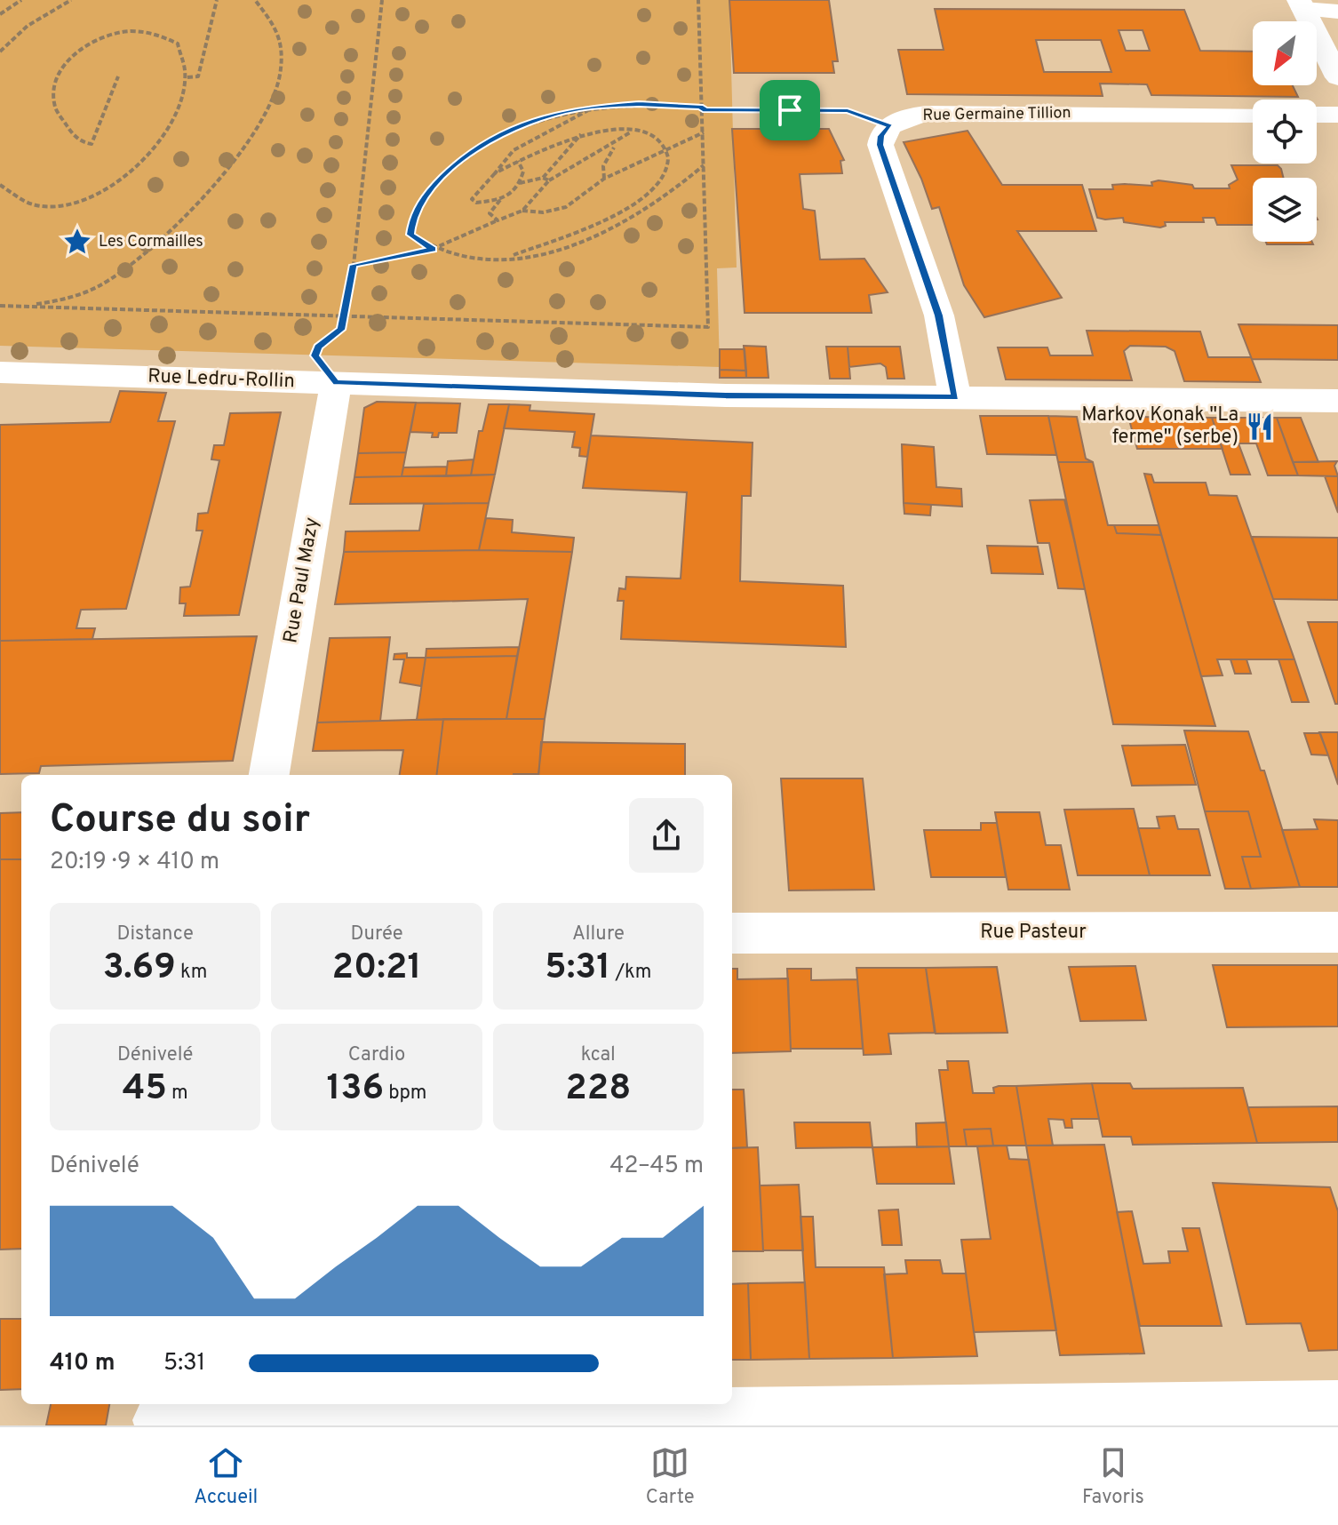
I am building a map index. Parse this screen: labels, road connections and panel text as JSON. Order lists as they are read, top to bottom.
{
  "streets": {
    "street": [
      "Rue Germaine Tillion",
      "Rue Ledru-Rollin",
      "Rue Paul Mazy",
      "Rue Pasteur"
    ]
  },
  "crossings": [
    ["Rue Ledru-Rollin", "Rue Paul Mazy"]
  ],
  "places": {
    "place": ["Les Cormailles"],
    "restaurant": ["Markov Konak \"La ferme\" (serbe)"]
  },
  "north": "bottom left",
  "page": {
    "heading": ["Course du soir", "20:19 · 9 × 410 m"],
    "stats": [
      ["Distance", "3.69 km"],
      ["Durée", "20:21"],
      ["Allure", "5:31 /km"],
      ["Dénivelé", "45 m"],
      ["Cardio", "136 bpm"],
      ["kcal", "228"]
    ],
    "chart": ["Dénivelé", "42–45 m"],
    "list": [
      {
        "name": "410 m",
        "note": "5:31"
      }
    ],
    "tabs": ["Accueil", "Carte", "Favoris"]
  }
}
